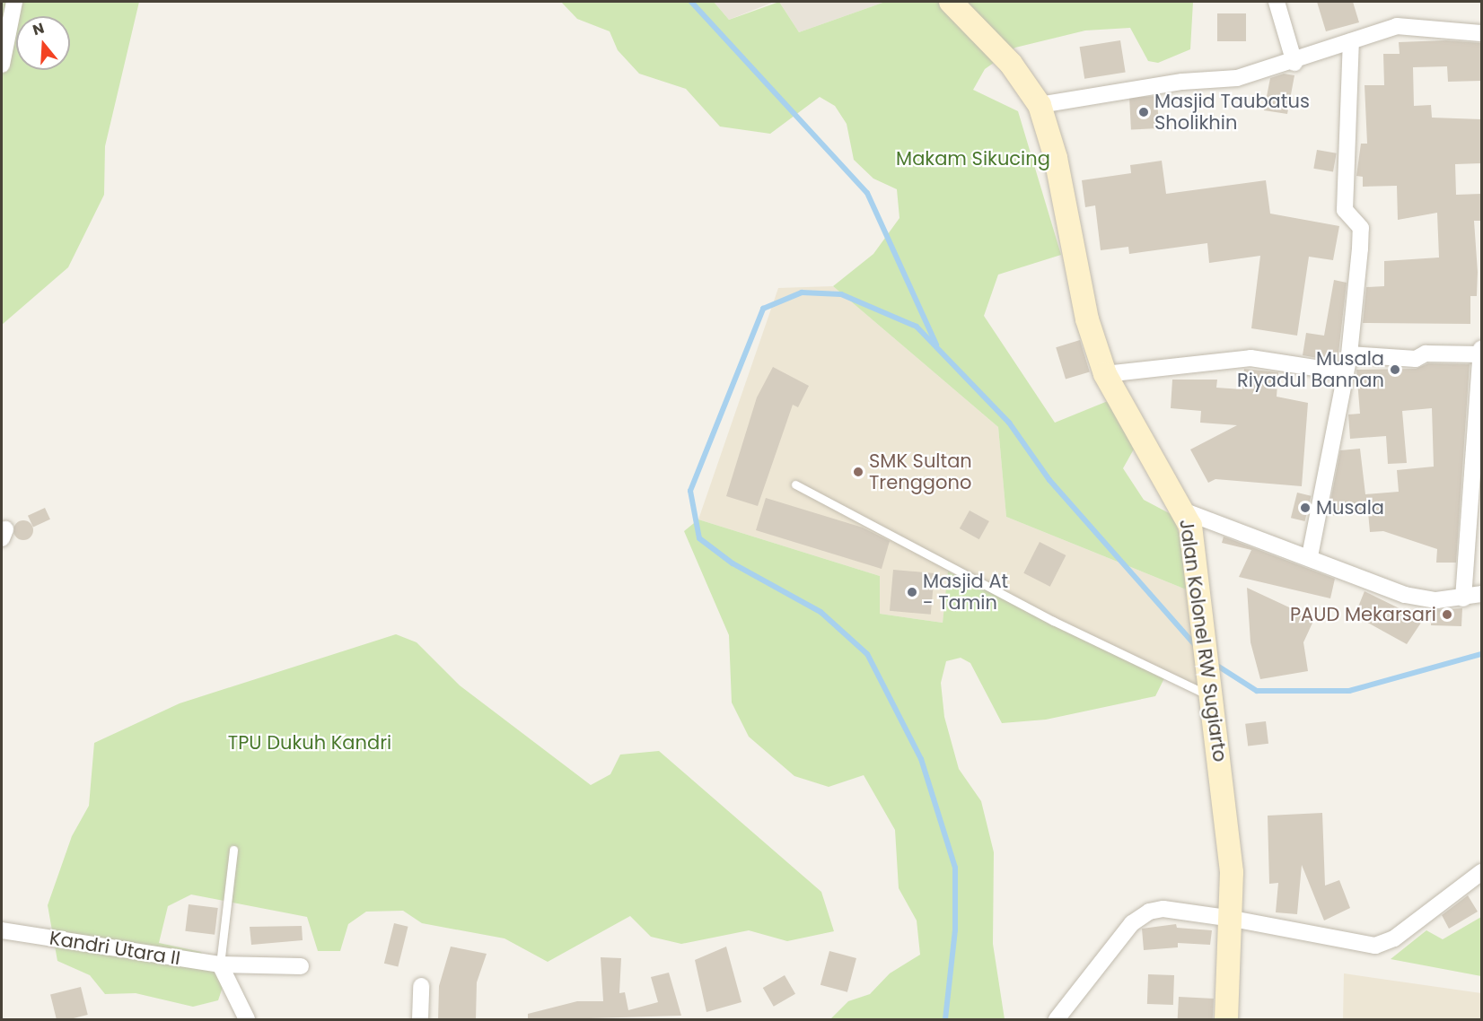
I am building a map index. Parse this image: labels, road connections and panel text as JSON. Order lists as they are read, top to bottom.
{
  "streets": {
    "main road": ["Jalan Kolonel RW Sugiarto"],
    "street": ["Kandri Utara II"]
  },
  "parks": ["Makam Sikucing", "TPU Dukuh Kandri"],
  "places": [
    "Masjid Taubatus Sholikhin",
    "Musala Riyadul Bannan",
    "SMK Sultan Trenggono",
    "Musala",
    "Masjid At - Tamin",
    "PAUD Mekarsari"
  ],
  "north": "top"
}
